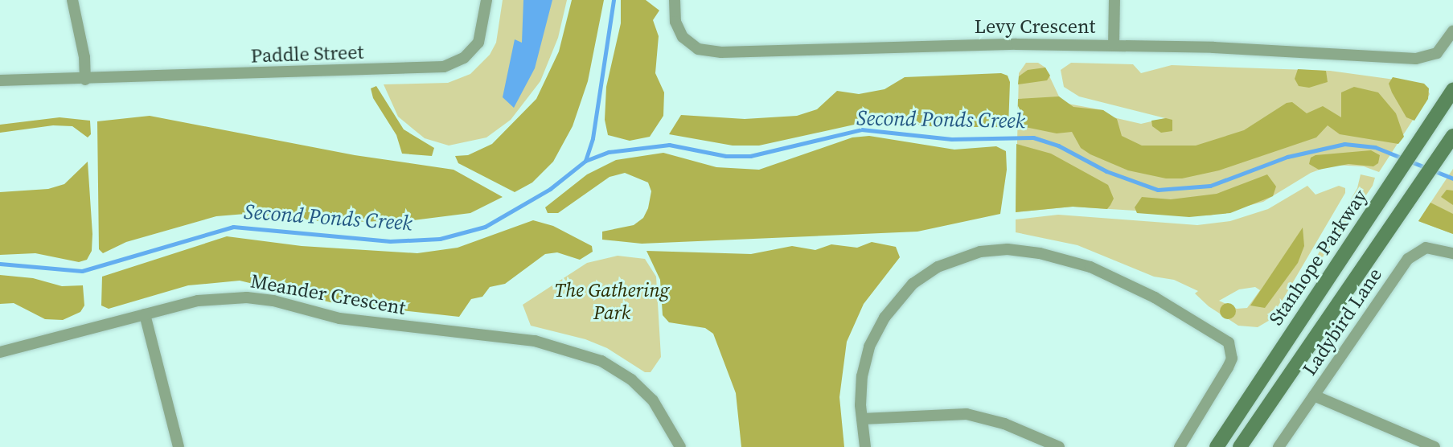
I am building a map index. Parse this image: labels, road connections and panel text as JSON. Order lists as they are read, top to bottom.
{
  "streets": {
    "main road": ["Stanhope Parkway"],
    "street": [
      "Levy Crescent",
      "Paddle Street",
      "Meander Crescent",
      "Ladybird Lane"
    ]
  },
  "water": ["Second Ponds Creek"],
  "parks": ["The Gathering Park"]
}
